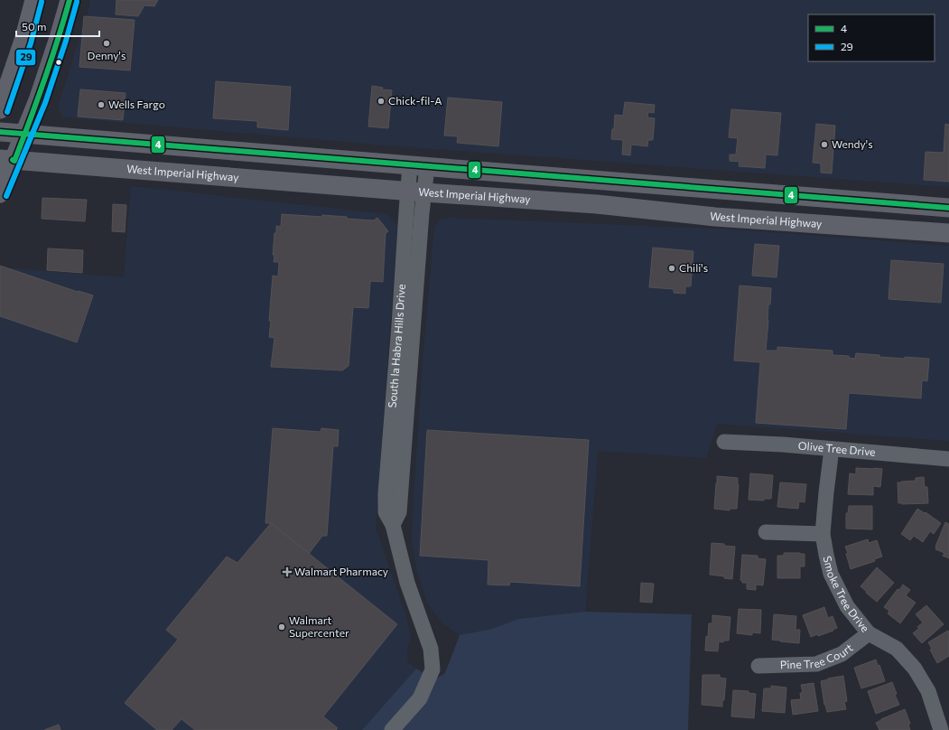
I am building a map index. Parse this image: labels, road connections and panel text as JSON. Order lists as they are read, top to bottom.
{
  "streets": {
    "main road": ["West Imperial Highway"],
    "street": [
      "South la Habra Hills Drive",
      "Olive Tree Drive",
      "Smoke Tree Drive",
      "Pine Tree Court"
    ]
  },
  "crossings": [
    ["West Imperial Highway", "South la Habra Hills Drive"],
    ["Olive Tree Drive", "Smoke Tree Drive"],
    ["Smoke Tree Drive", "Pine Tree Court"]
  ],
  "places": {
    "other": [
      "Denny's",
      "Chick-fil-A",
      "Wells Fargo",
      "Wendy's",
      "Chili's",
      "Walmart Supercenter"
    ],
    "health": ["Walmart Pharmacy"]
  },
  "lines": ["transit line 4", "transit line 29"],
  "legend": ["4", "29"],
  "scale_bar": "50 m"
}
